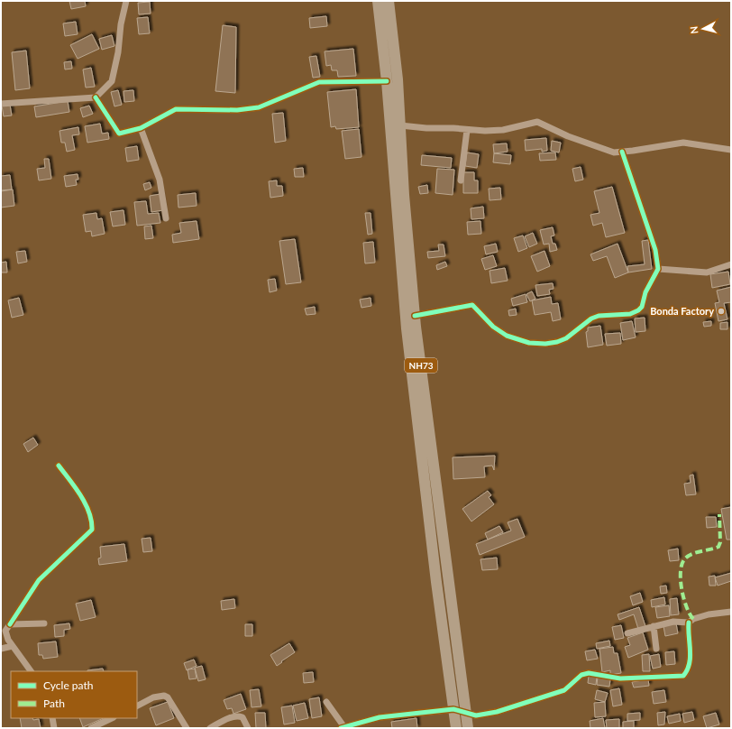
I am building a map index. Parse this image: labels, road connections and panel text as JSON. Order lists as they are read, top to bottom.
{
  "streets": {
    "highway": ["NH73"]
  },
  "places": ["Bonda Factory"],
  "legend": ["Cycle path", "Path"],
  "north": "left"
}
